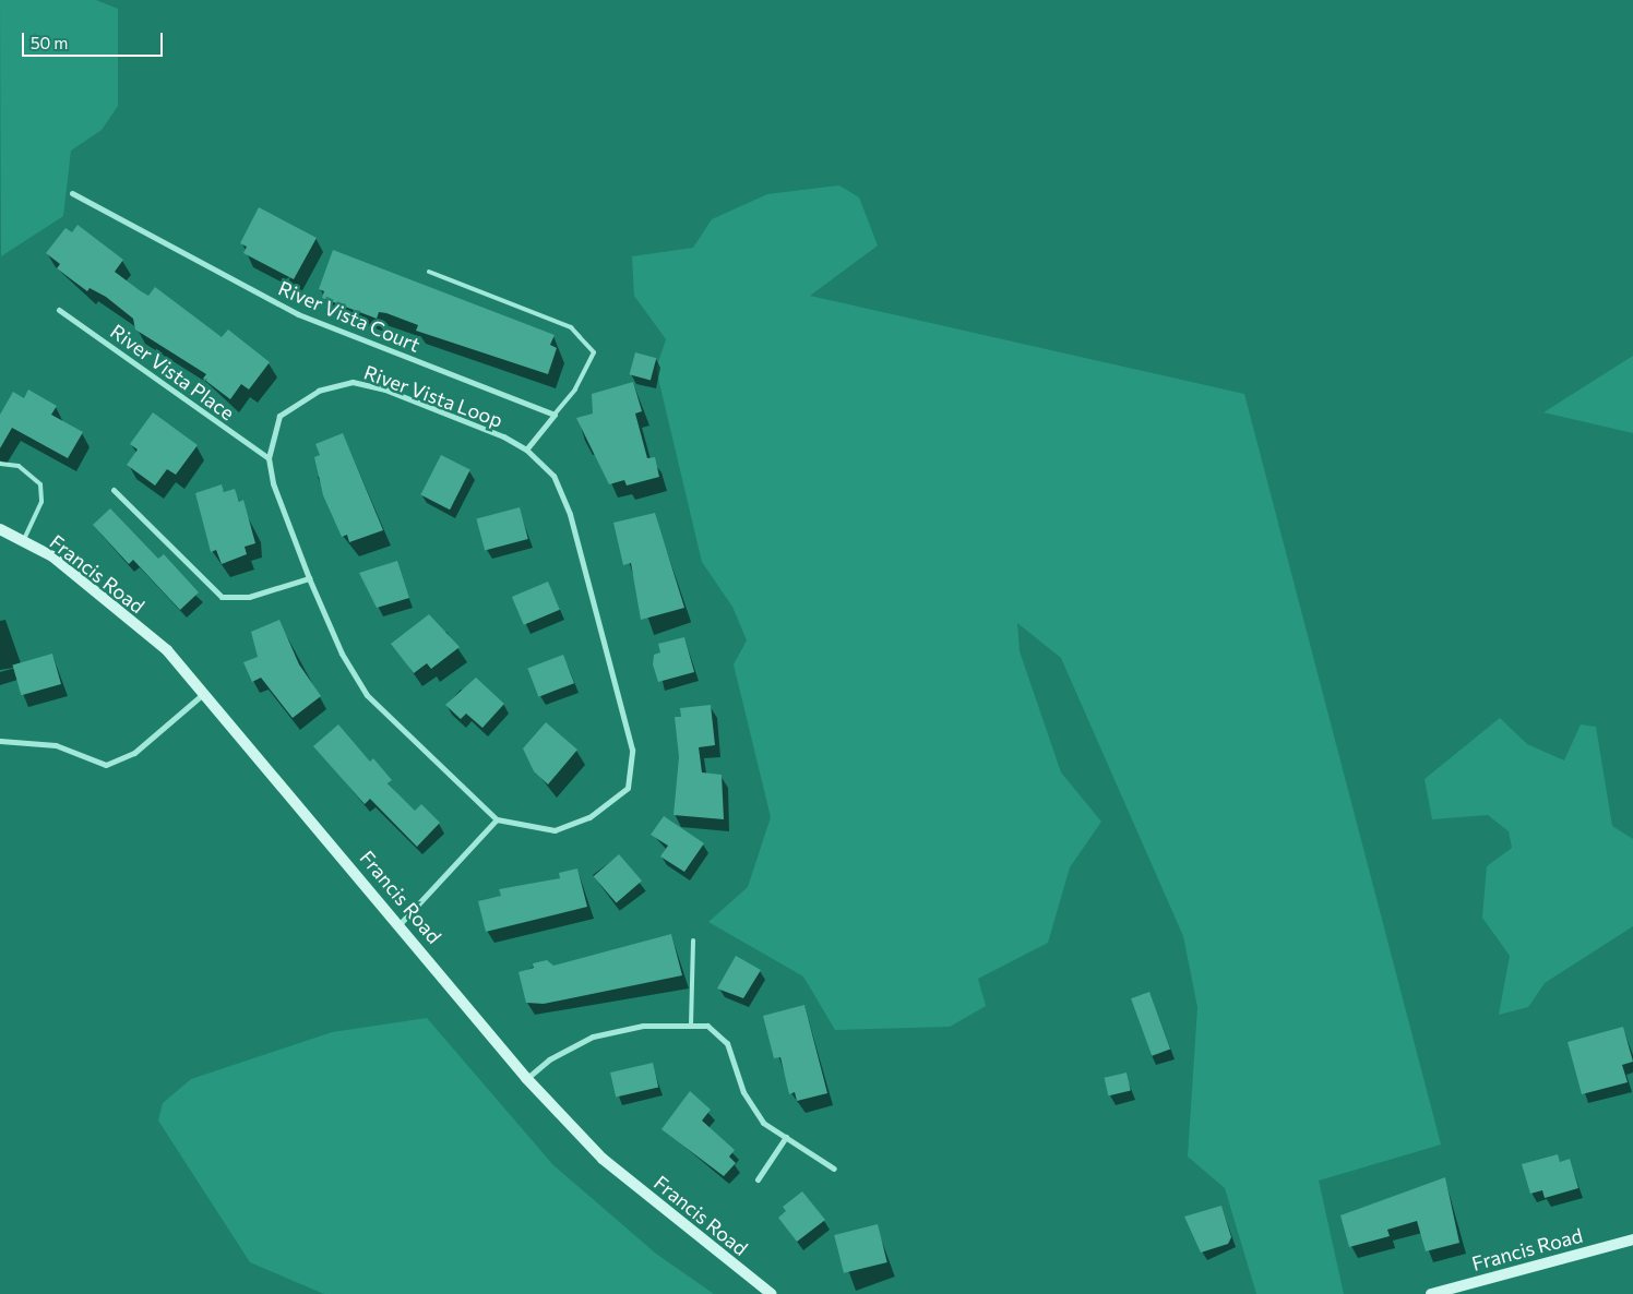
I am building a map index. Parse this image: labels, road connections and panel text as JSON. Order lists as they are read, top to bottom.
{
  "streets": {
    "street": [
      "River Vista Court",
      "River Vista Place",
      "River Vista Loop",
      "Francis Road"
    ]
  },
  "crossings": [
    ["River Vista Place", "River Vista Loop"]
  ],
  "scale_bar": "50 m"
}
